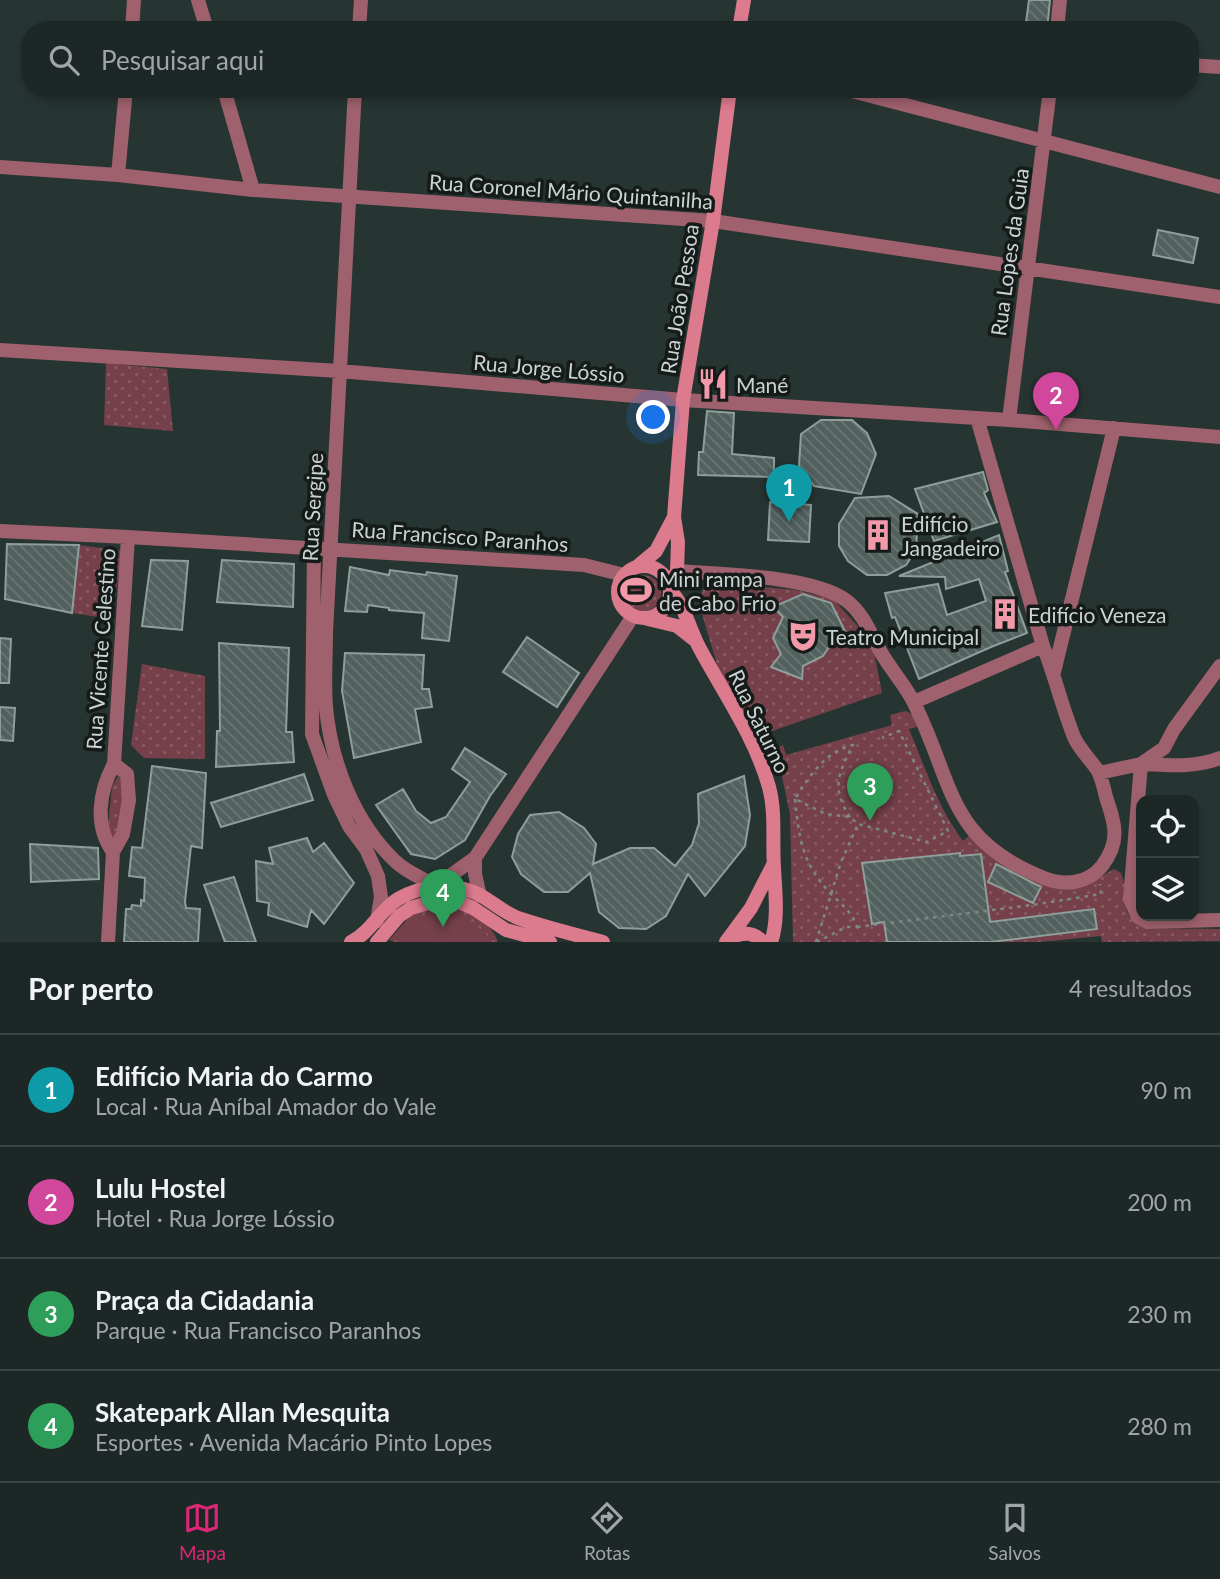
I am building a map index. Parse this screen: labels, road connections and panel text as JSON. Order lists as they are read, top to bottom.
{
  "streets": {
    "street": [
      "Rua Coronel Mário Quintanilha",
      "Rua Lopes da Guia",
      "Rua João Pessoa",
      "Rua Jorge Lóssio",
      "Rua Sergipe",
      "Rua Francisco Paranhos",
      "Rua Vicente Celestino",
      "Rua Saturno"
    ]
  },
  "crossings": [
    ["Rua Coronel Mário Quintanilha", "Rua Lopes da Guia"],
    ["Rua Coronel Mário Quintanilha", "Rua João Pessoa"],
    ["Rua Coronel Mário Quintanilha", "Rua Sergipe"],
    ["Rua Lopes da Guia", "Rua Jorge Lóssio"],
    ["Rua João Pessoa", "Rua Jorge Lóssio"],
    ["Rua João Pessoa", "Rua Francisco Paranhos"],
    ["Rua João Pessoa", "Rua Saturno"],
    ["Rua Jorge Lóssio", "Rua Sergipe"],
    ["Rua Sergipe", "Rua Francisco Paranhos"],
    ["Rua Francisco Paranhos", "Rua Vicente Celestino"],
    ["Rua Francisco Paranhos", "Rua Saturno"]
  ],
  "places": {
    "restaurant": ["Mané"],
    "building": ["Edifício Jangadeiro", "Edifício Veneza"],
    "sports": ["Mini rampa de Cabo Frio"],
    "theatre": ["Teatro Municipal"]
  },
  "page": {
    "search": "Pesquisar aqui",
    "pins": [
      "2",
      "1",
      "3",
      "4"
    ],
    "heading": ["Por perto", "4 resultados"],
    "list": [
      {
        "mark": "1",
        "name": "Edifício Maria do Carmo",
        "note": "Local · Rua Aníbal Amador do Vale",
        "value": "90 m"
      },
      {
        "mark": "2",
        "name": "Lulu Hostel",
        "note": "Hotel · Rua Jorge Lóssio",
        "value": "200 m"
      },
      {
        "mark": "3",
        "name": "Praça da Cidadania",
        "note": "Parque · Rua Francisco Paranhos",
        "value": "230 m"
      },
      {
        "mark": "4",
        "name": "Skatepark Allan Mesquita",
        "note": "Esportes · Avenida Macário Pinto Lopes",
        "value": "280 m"
      }
    ],
    "nav": ["Mapa", "Rotas", "Salvos"]
  }
}
